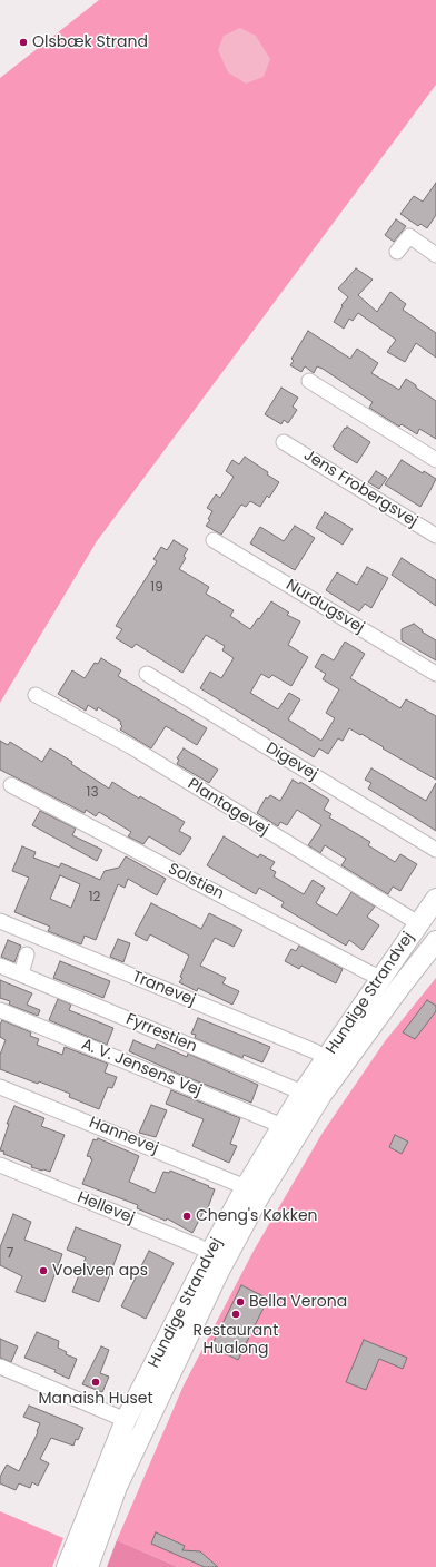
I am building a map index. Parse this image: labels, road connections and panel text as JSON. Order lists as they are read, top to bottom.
{
  "streets": {
    "main road": ["Hundige Strandvej"],
    "street": [
      "Jens Frobergsvej",
      "Nurdugsvej",
      "Digevej",
      "Plantagevej",
      "Solstien",
      "Tranevej",
      "Fyrrestien",
      "A. V. Jensens Vej",
      "Hannevej",
      "Hellevej"
    ]
  },
  "crossings": [
    ["Plantagevej", "Hundige Strandvej"],
    ["Solstien", "Hundige Strandvej"],
    ["Tranevej", "Hundige Strandvej"],
    ["Hundige Strandvej", "Fyrrestien"],
    ["Hundige Strandvej", "A. V. Jensens Vej"],
    ["Hundige Strandvej", "Hannevej"],
    ["Hundige Strandvej", "Hellevej"]
  ],
  "places": [
    "Olsbæk Strand",
    "Cheng's Køkken",
    "Voelven aps",
    "Bella Verona",
    "Restaurant Hualong",
    "Manaish Huset"
  ],
  "house_numbers": [
    "19",
    "13",
    "12",
    "7"
  ]
}
